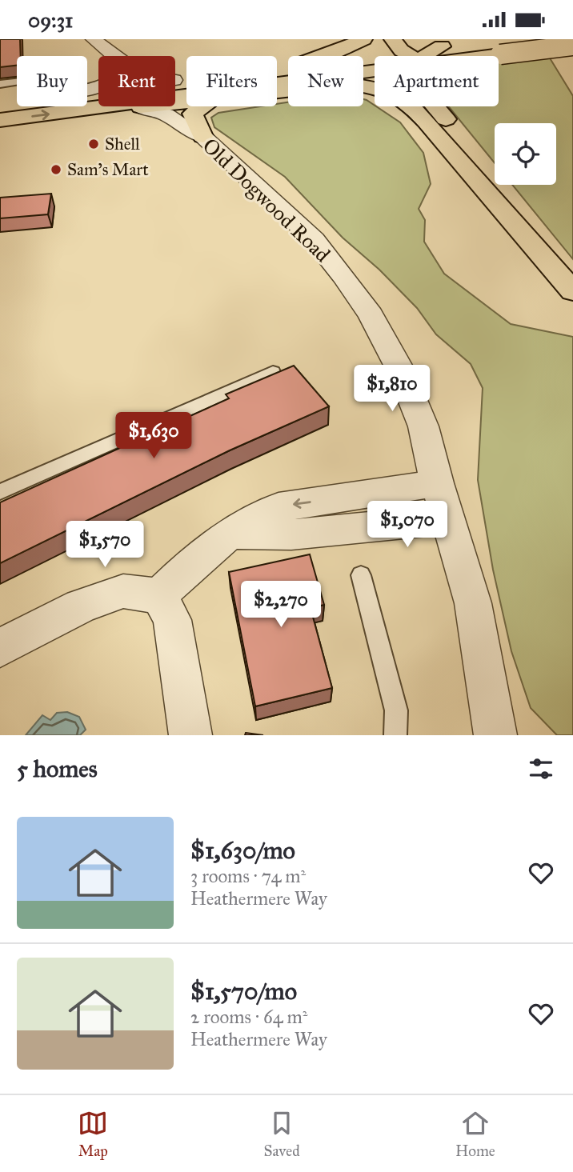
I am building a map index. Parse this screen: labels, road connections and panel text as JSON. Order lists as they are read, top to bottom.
{
  "streets": {
    "street": ["Old Dogwood Road"]
  },
  "places": ["Shell", "Sam's Mart"],
  "page": {
    "status": "09:31",
    "chip": [
      "Buy",
      "Rent",
      "Filters",
      "New",
      "Apartment"
    ],
    "price": [
      "$1,810",
      "$1,630",
      "$1,070",
      "$1,570",
      "$2,270"
    ],
    "heading": "5 homes",
    "list": [
      {
        "name": "$1,630/mo",
        "note": "3 rooms · 74 m² · Heathermere Way"
      },
      {
        "name": "$1,570/mo",
        "note": "2 rooms · 64 m² · Heathermere Way"
      }
    ],
    "tabs": ["Map", "Saved", "Home"]
  }
}
